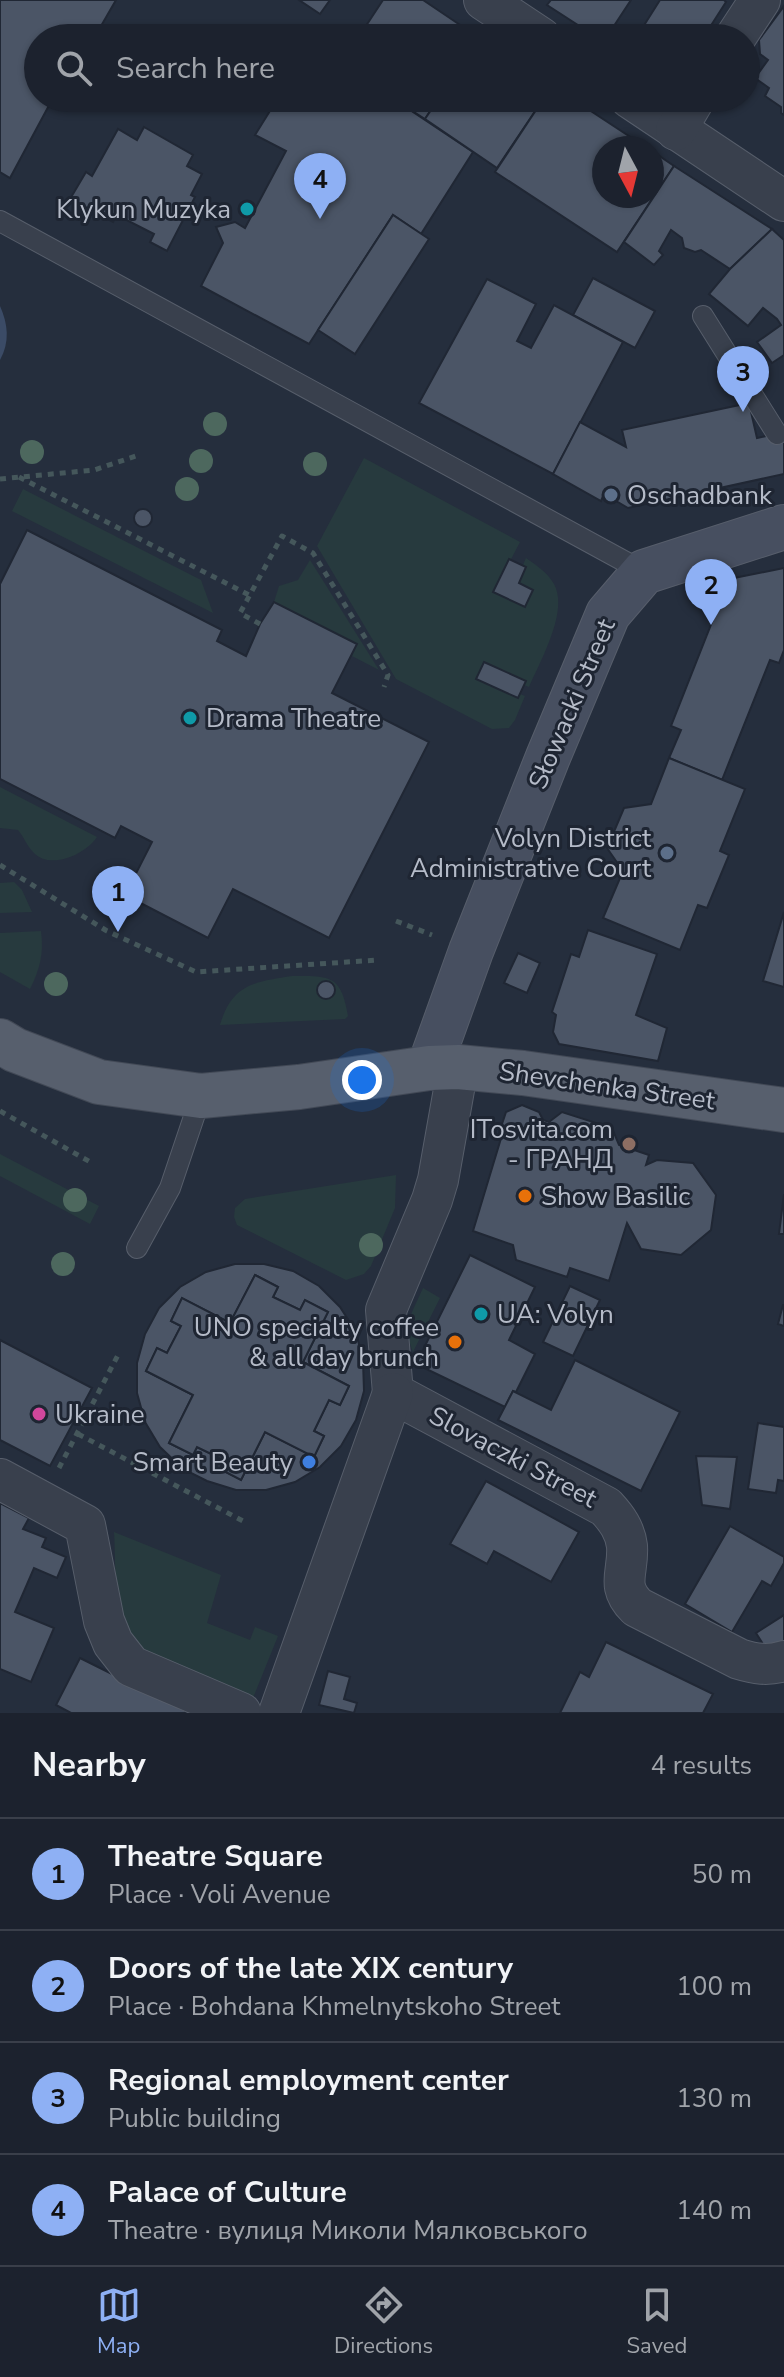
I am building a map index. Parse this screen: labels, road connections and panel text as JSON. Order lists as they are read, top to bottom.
{
  "streets": {
    "main road": ["Słowacki Street", "Shevchenka Street"],
    "street": ["Slovaczki Street"]
  },
  "crossings": [
    ["Słowacki Street", "Shevchenka Street"]
  ],
  "places": [
    "Klykun Muzyka",
    "Oschadbank",
    "Drama Theatre",
    "Volyn District Administrative Court",
    "ITosvita.com - ГРАНД",
    "Show Basilic",
    "UA: Volyn",
    "UNO specialty coffee & all day brunch",
    "Ukraine",
    "Smart Beauty"
  ],
  "north": "bottom",
  "page": {
    "search": "Search here",
    "pins": [
      "4",
      "3",
      "2",
      "1"
    ],
    "heading": ["Nearby", "4 results"],
    "list": [
      {
        "mark": "1",
        "name": "Theatre Square",
        "note": "Place · Voli Avenue",
        "value": "50 m"
      },
      {
        "mark": "2",
        "name": "Doors of the late XIX century",
        "note": "Place · Bohdana Khmelnytskoho Street",
        "value": "100 m"
      },
      {
        "mark": "3",
        "name": "Regional employment center",
        "note": "Public building",
        "value": "130 m"
      },
      {
        "mark": "4",
        "name": "Palace of Culture",
        "note": "Theatre · вулиця Миколи Мялковського",
        "value": "140 m"
      }
    ],
    "nav": ["Map", "Directions", "Saved"]
  }
}
